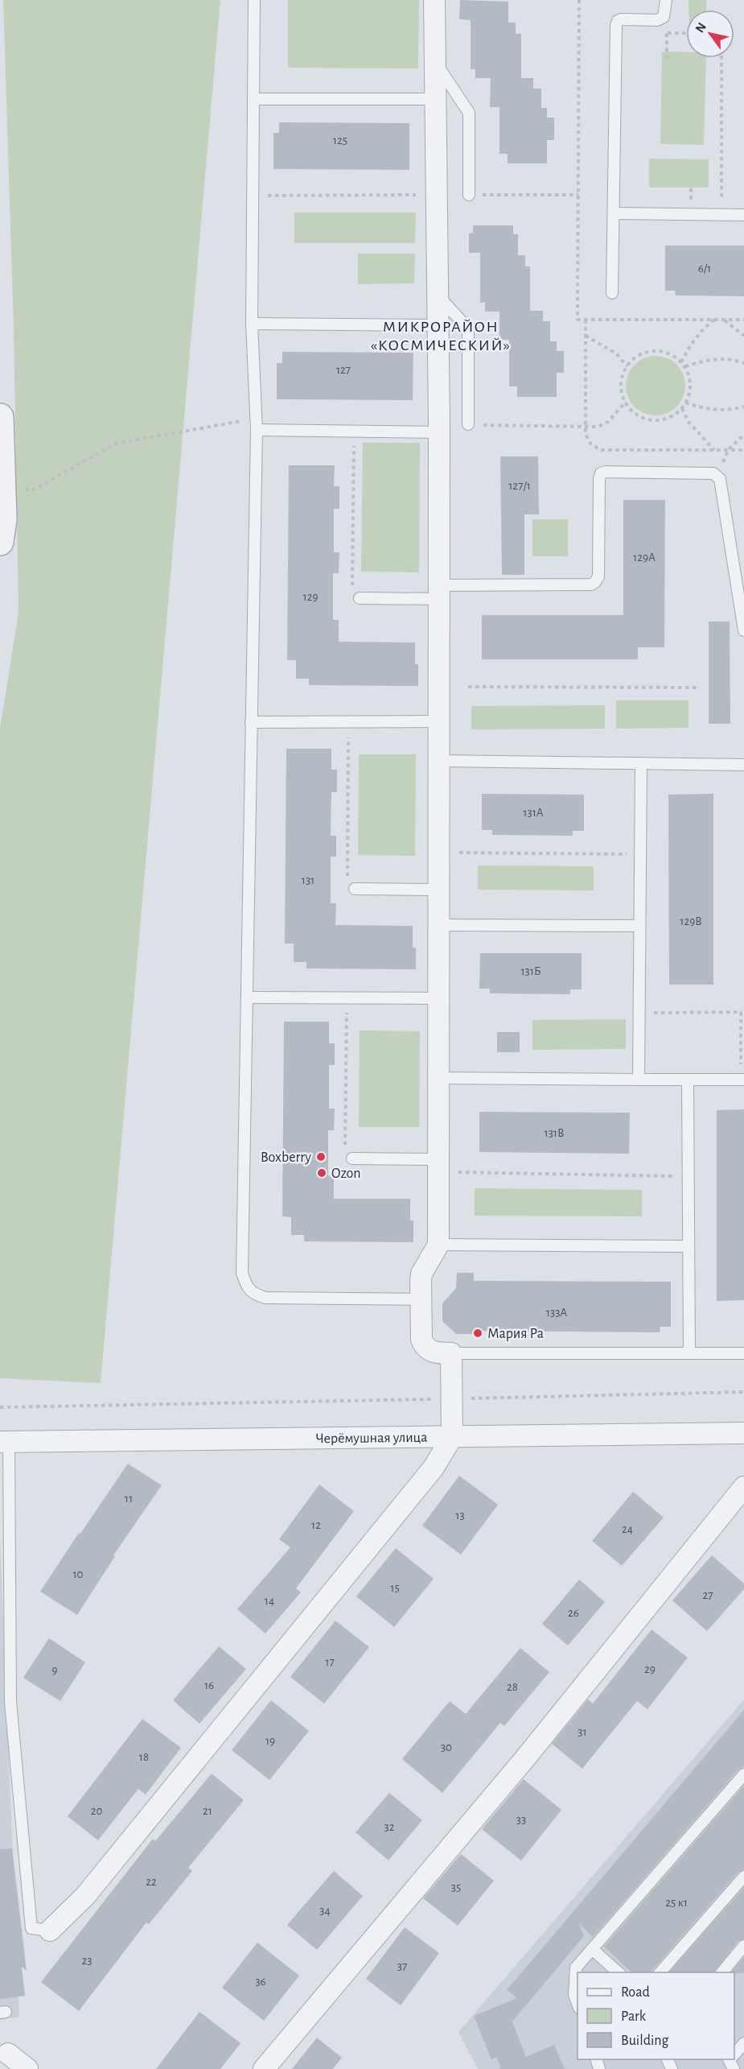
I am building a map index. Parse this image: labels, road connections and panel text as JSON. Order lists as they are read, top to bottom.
{
  "streets": {
    "street": ["Черёмушная улица"]
  },
  "districts": ["МИКРОРАЙОН «КОСМИЧЕСКИЙ»"],
  "places": ["Boxberry", "Ozon", "Мария Ра"],
  "house_numbers": [
    "125",
    "6/1",
    "127",
    "127/1",
    "129А",
    "129",
    "131А",
    "131",
    "129В",
    "131Б",
    "131В",
    "133А",
    "11",
    "13",
    "12",
    "24",
    "10",
    "15",
    "27",
    "14",
    "26",
    "17",
    "29",
    "9",
    "16",
    "28",
    "31",
    "19",
    "30",
    "18",
    "20",
    "21",
    "33",
    "32",
    "22",
    "35",
    "25 к1",
    "34",
    "23",
    "37",
    "36"
  ],
  "legend": ["Road", "Park", "Building"],
  "north": "top left"
}
